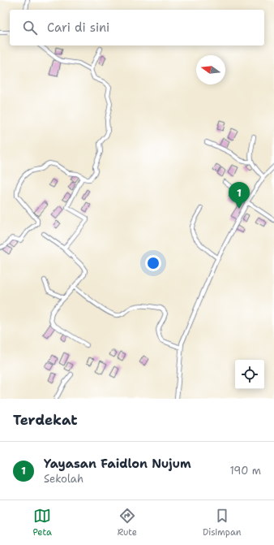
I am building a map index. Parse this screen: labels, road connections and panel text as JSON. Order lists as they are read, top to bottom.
{
  "north": "left",
  "page": {
    "search": "Cari di sini",
    "pins": "1",
    "heading": "Terdekat",
    "list": [
      {
        "mark": "1",
        "name": "Yayasan Faidlon Nujum",
        "note": "Sekolah",
        "value": "190 m"
      }
    ],
    "nav": ["Peta", "Rute", "Disimpan"]
  }
}
